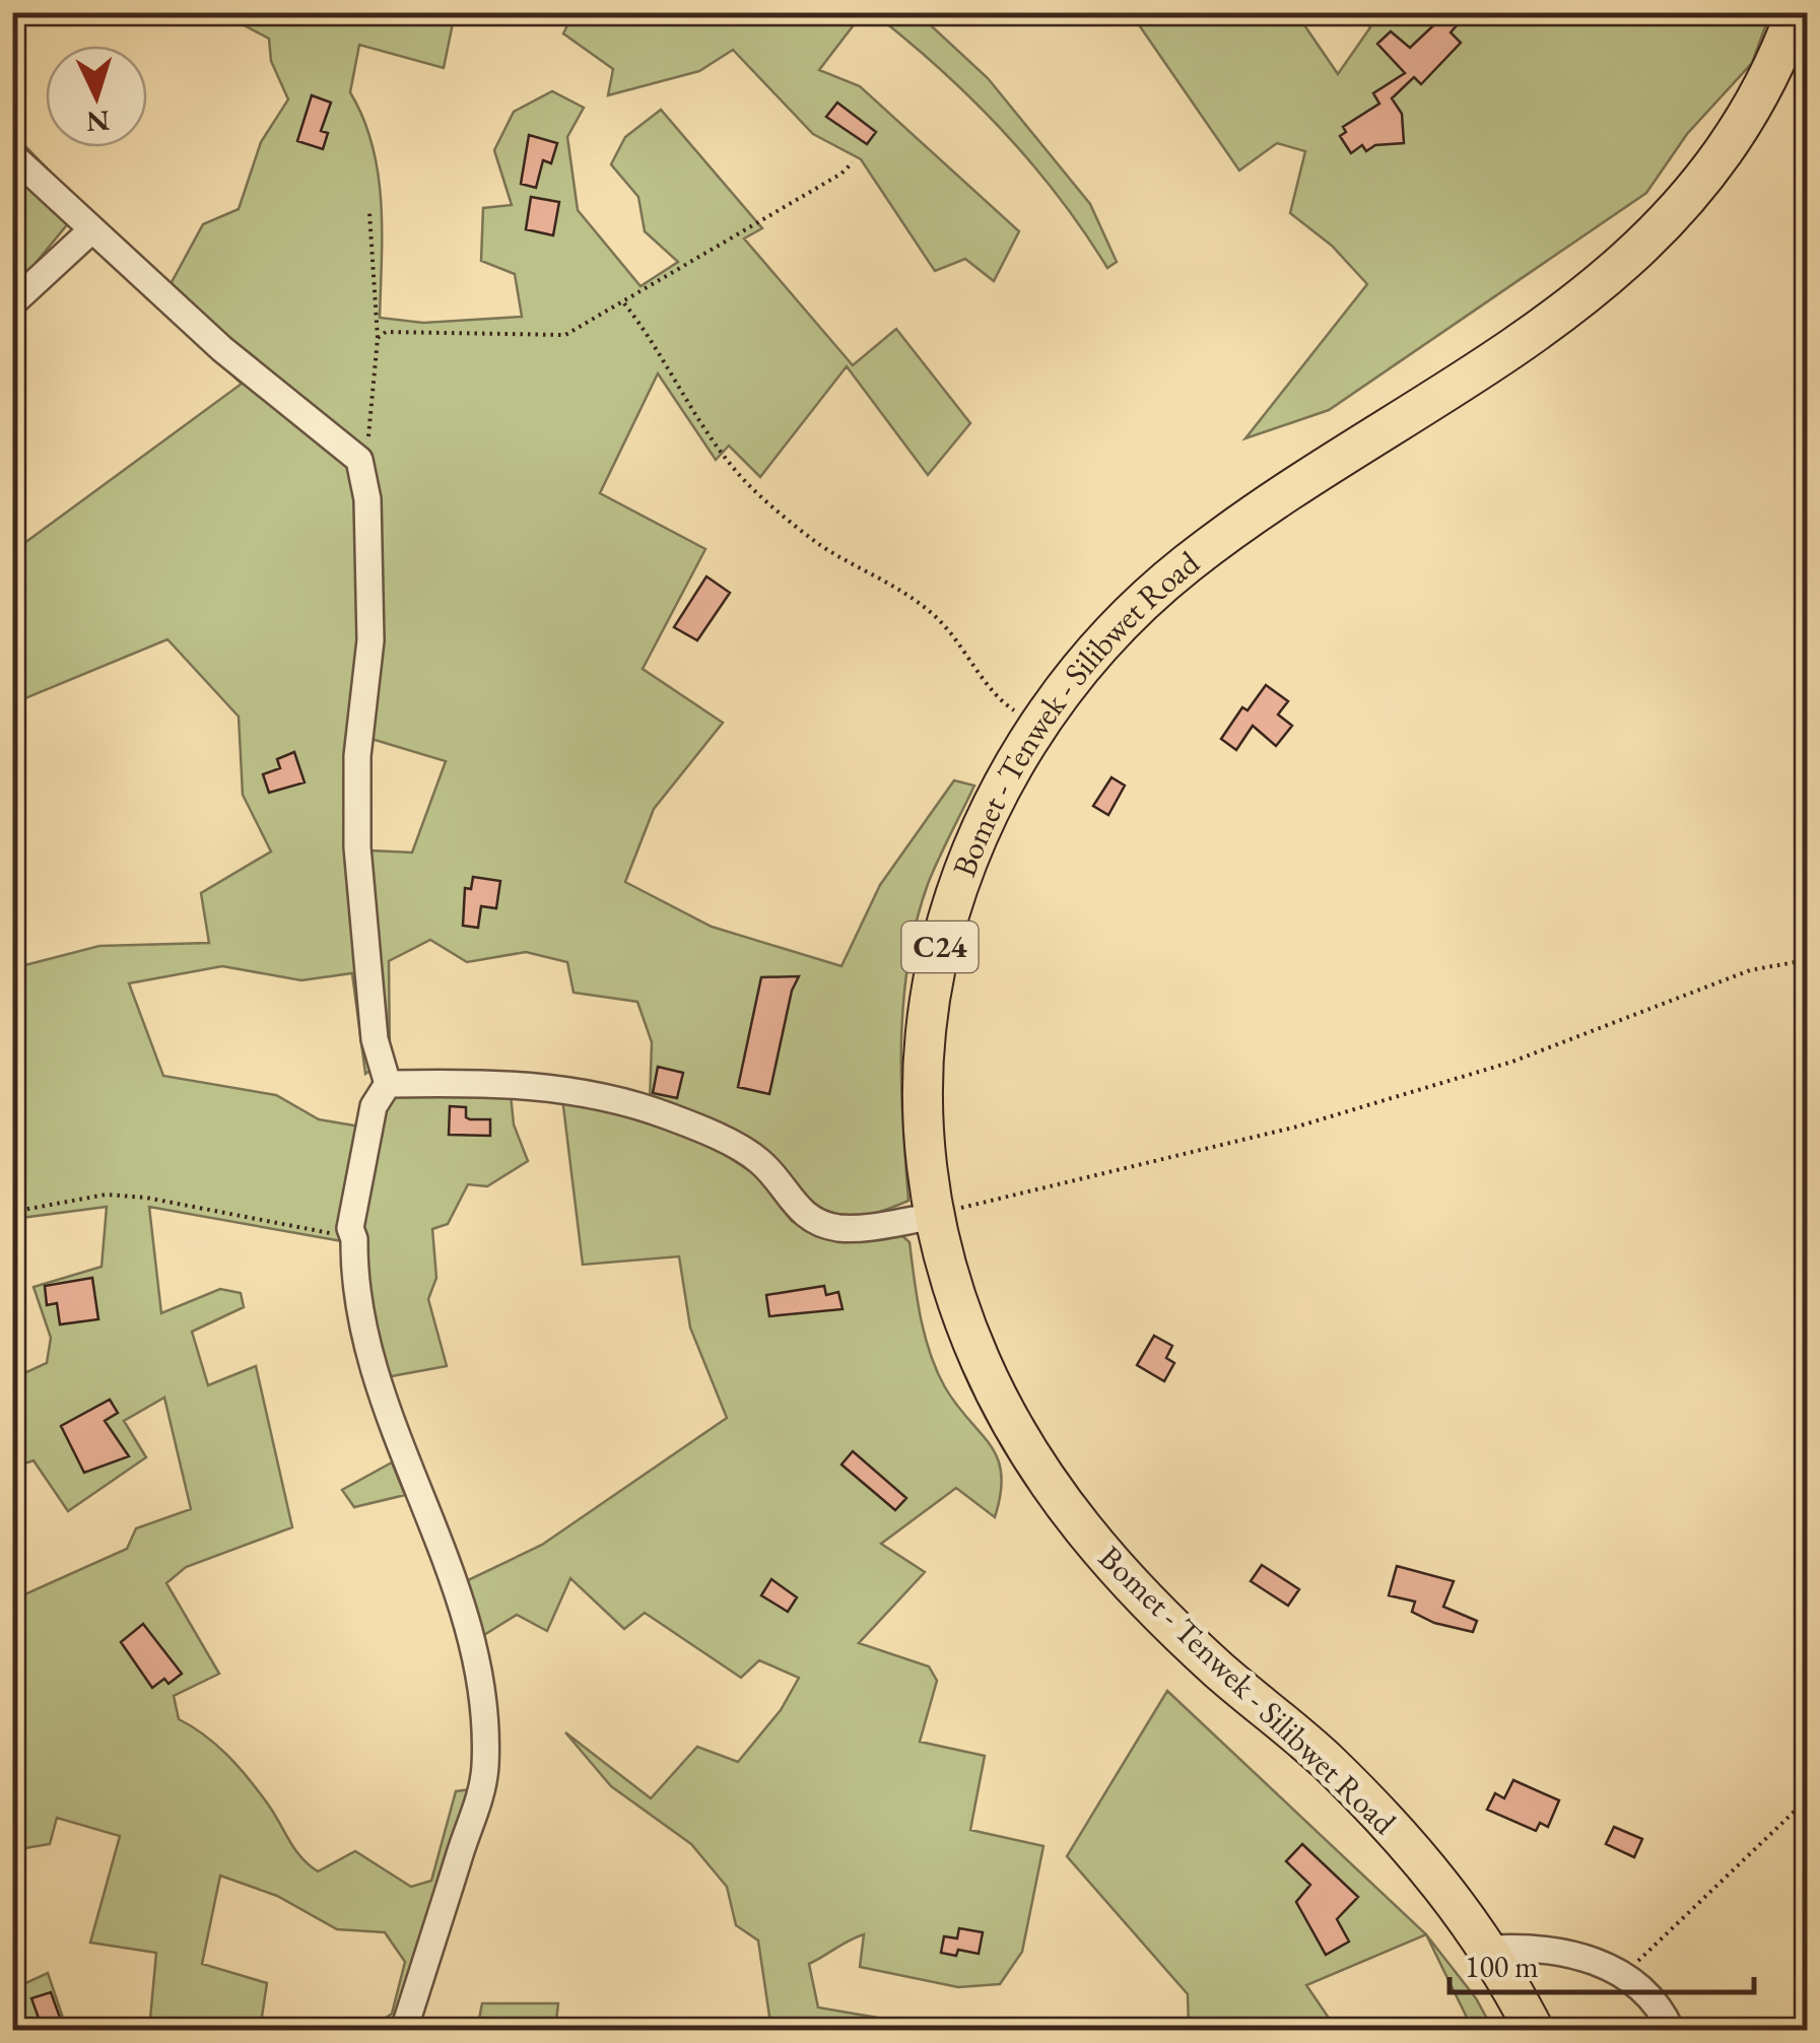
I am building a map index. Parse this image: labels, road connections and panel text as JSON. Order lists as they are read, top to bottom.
{
  "streets": {
    "main road": ["Bomet - Tenwek - Silibwet Road", "C24"]
  },
  "scale_bar": "100 m",
  "north": "bottom"
}
